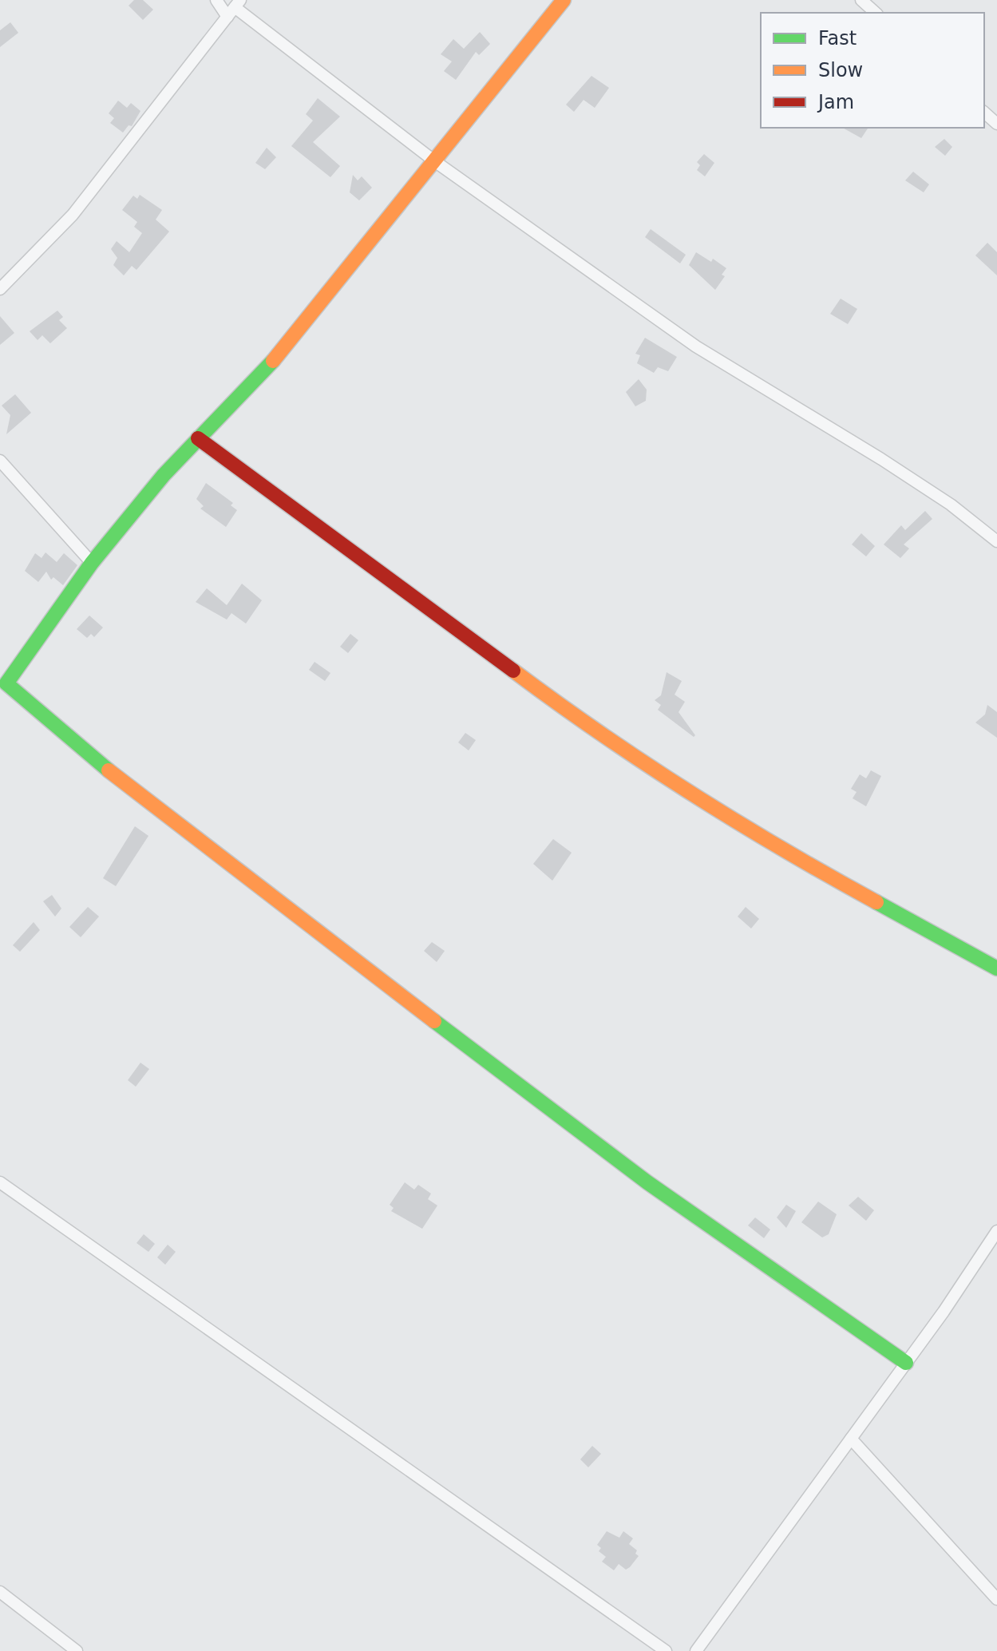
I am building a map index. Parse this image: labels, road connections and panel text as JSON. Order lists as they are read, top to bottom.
{
  "legend": ["Fast", "Slow", "Jam"]
}
